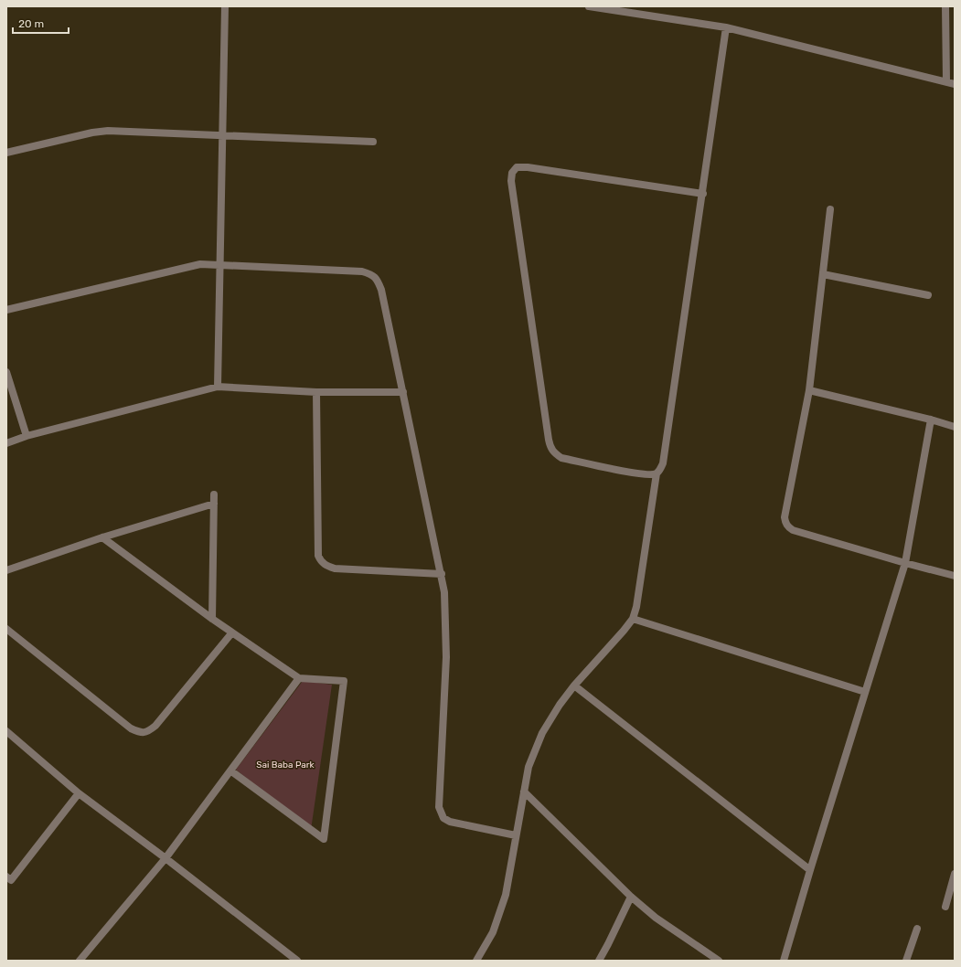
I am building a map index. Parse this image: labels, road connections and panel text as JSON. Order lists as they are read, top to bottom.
{
  "parks": ["Sai Baba Park"],
  "scale_bar": "20 m"
}
